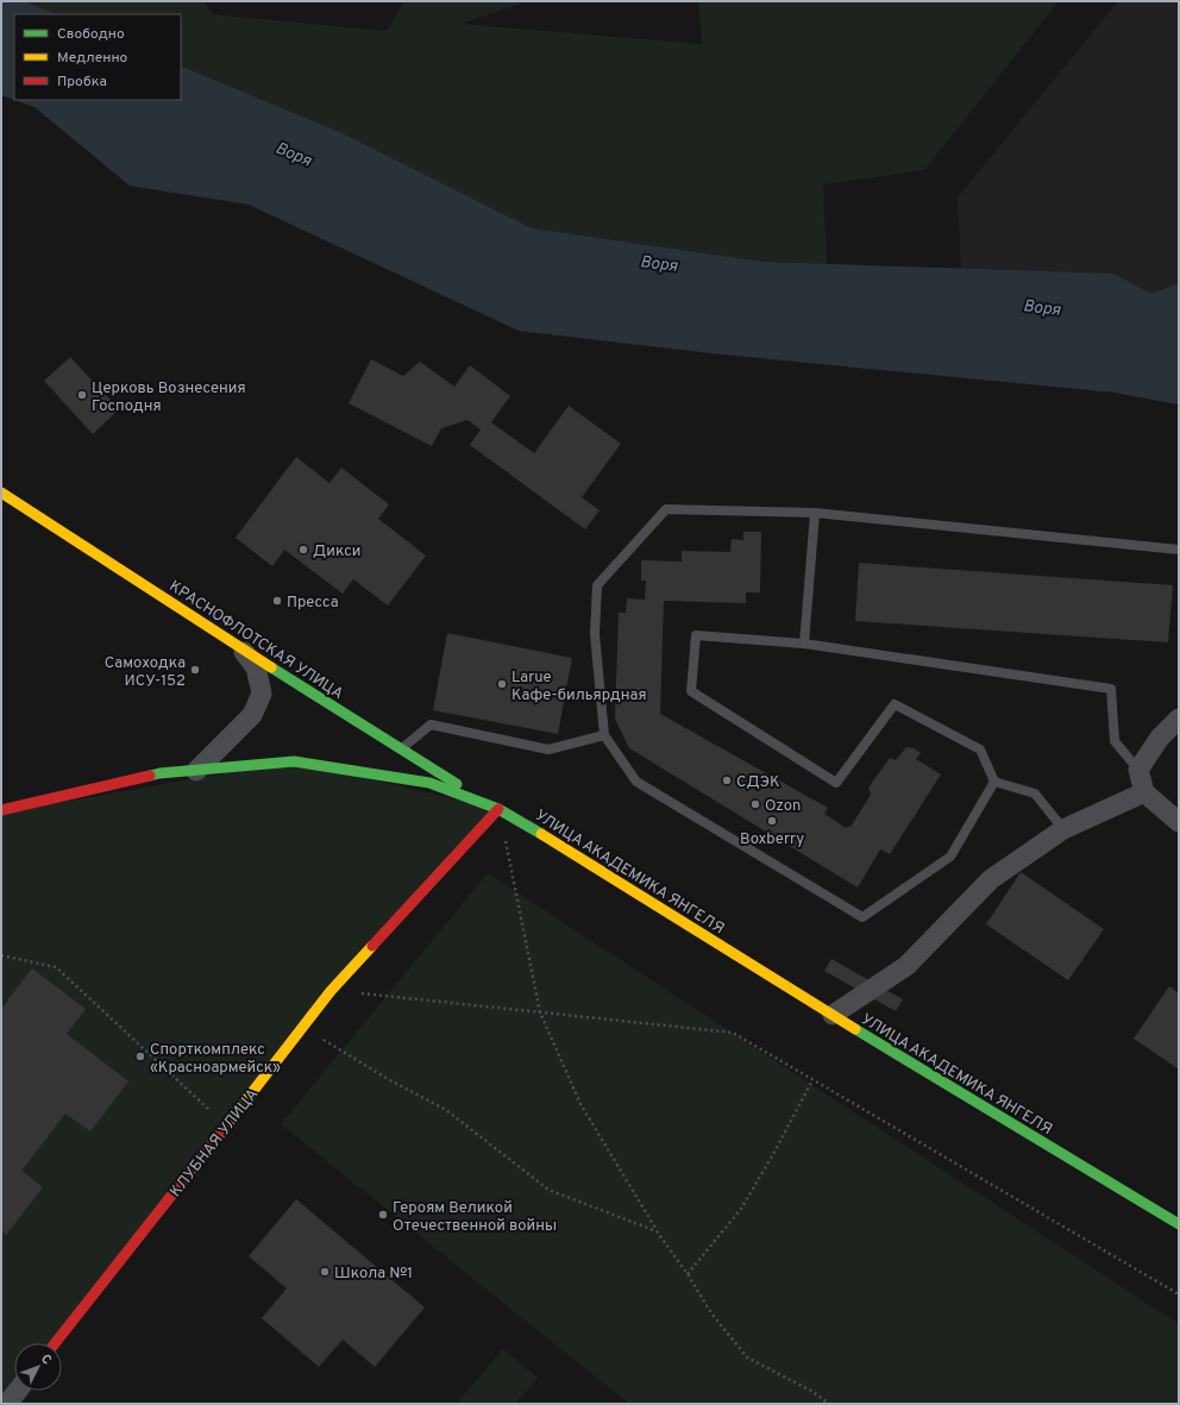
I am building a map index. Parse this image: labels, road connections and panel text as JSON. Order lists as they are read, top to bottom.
{
  "streets": {
    "street": ["КРАСНОФЛОТСКАЯ УЛИЦА", "УЛИЦА АКАДЕМИКА ЯНГЕЛЯ", "КЛУБНАЯ УЛИЦА"]
  },
  "crossings": [
    ["КРАСНОФЛОТСКАЯ УЛИЦА", "УЛИЦА АКАДЕМИКА ЯНГЕЛЯ"],
    ["КРАСНОФЛОТСКАЯ УЛИЦА", "КЛУБНАЯ УЛИЦА"],
    ["УЛИЦА АКАДЕМИКА ЯНГЕЛЯ", "КЛУБНАЯ УЛИЦА"]
  ],
  "water": ["Воря"],
  "places": [
    "Церковь Вознесения Господня",
    "Дикси",
    "Пресса",
    "Самоходка ИСУ-152",
    "Larue Кафе-бильярдная",
    "СДЭК",
    "Ozon",
    "Boxberry",
    "Спорткомплекс «Красноармейск»",
    "Героям Великой Отечественной войны",
    "Школа №1"
  ],
  "legend": ["Свободно", "Медленно", "Пробка"],
  "north": "top right"
}
